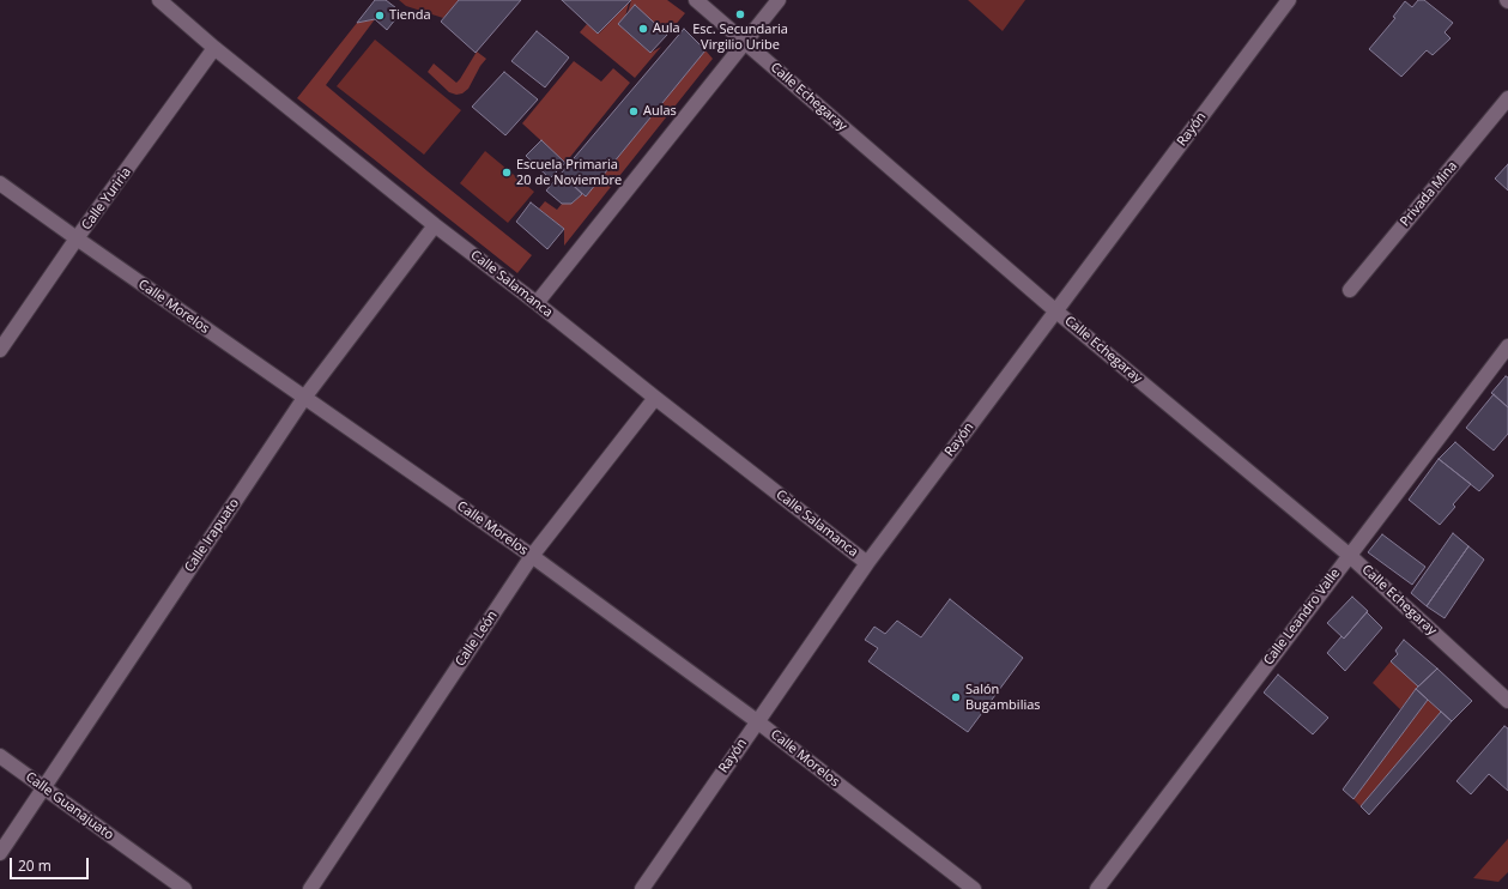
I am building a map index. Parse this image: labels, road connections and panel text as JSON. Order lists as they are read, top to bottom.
{
  "streets": {
    "street": [
      "Calle Echegaray",
      "Rayón",
      "Privada Mina",
      "Calle Yuriria",
      "Calle Salamanca",
      "Calle Morelos",
      "Calle Irapuato",
      "Calle Leandro Valle",
      "Calle León",
      "Calle Guanajuato"
    ]
  },
  "crossings": [
    ["Calle Echegaray", "Rayón"],
    ["Calle Echegaray", "Calle Leandro Valle"],
    ["Rayón", "Calle Salamanca"],
    ["Rayón", "Calle Morelos"],
    ["Calle Yuriria", "Calle Salamanca"],
    ["Calle Yuriria", "Calle Morelos"],
    ["Calle Salamanca", "Calle Irapuato"],
    ["Calle Salamanca", "Calle León"],
    ["Calle Morelos", "Calle Irapuato"],
    ["Calle Morelos", "Calle León"],
    ["Calle Irapuato", "Calle Guanajuato"]
  ],
  "places": [
    "Esc. Secundaria Virgilio Uribe",
    "Tienda",
    "Aula",
    "Aulas",
    "Escuela Primaria 20 de Noviembre",
    "Salón Bugambilias"
  ],
  "scale_bar": "20 m"
}
